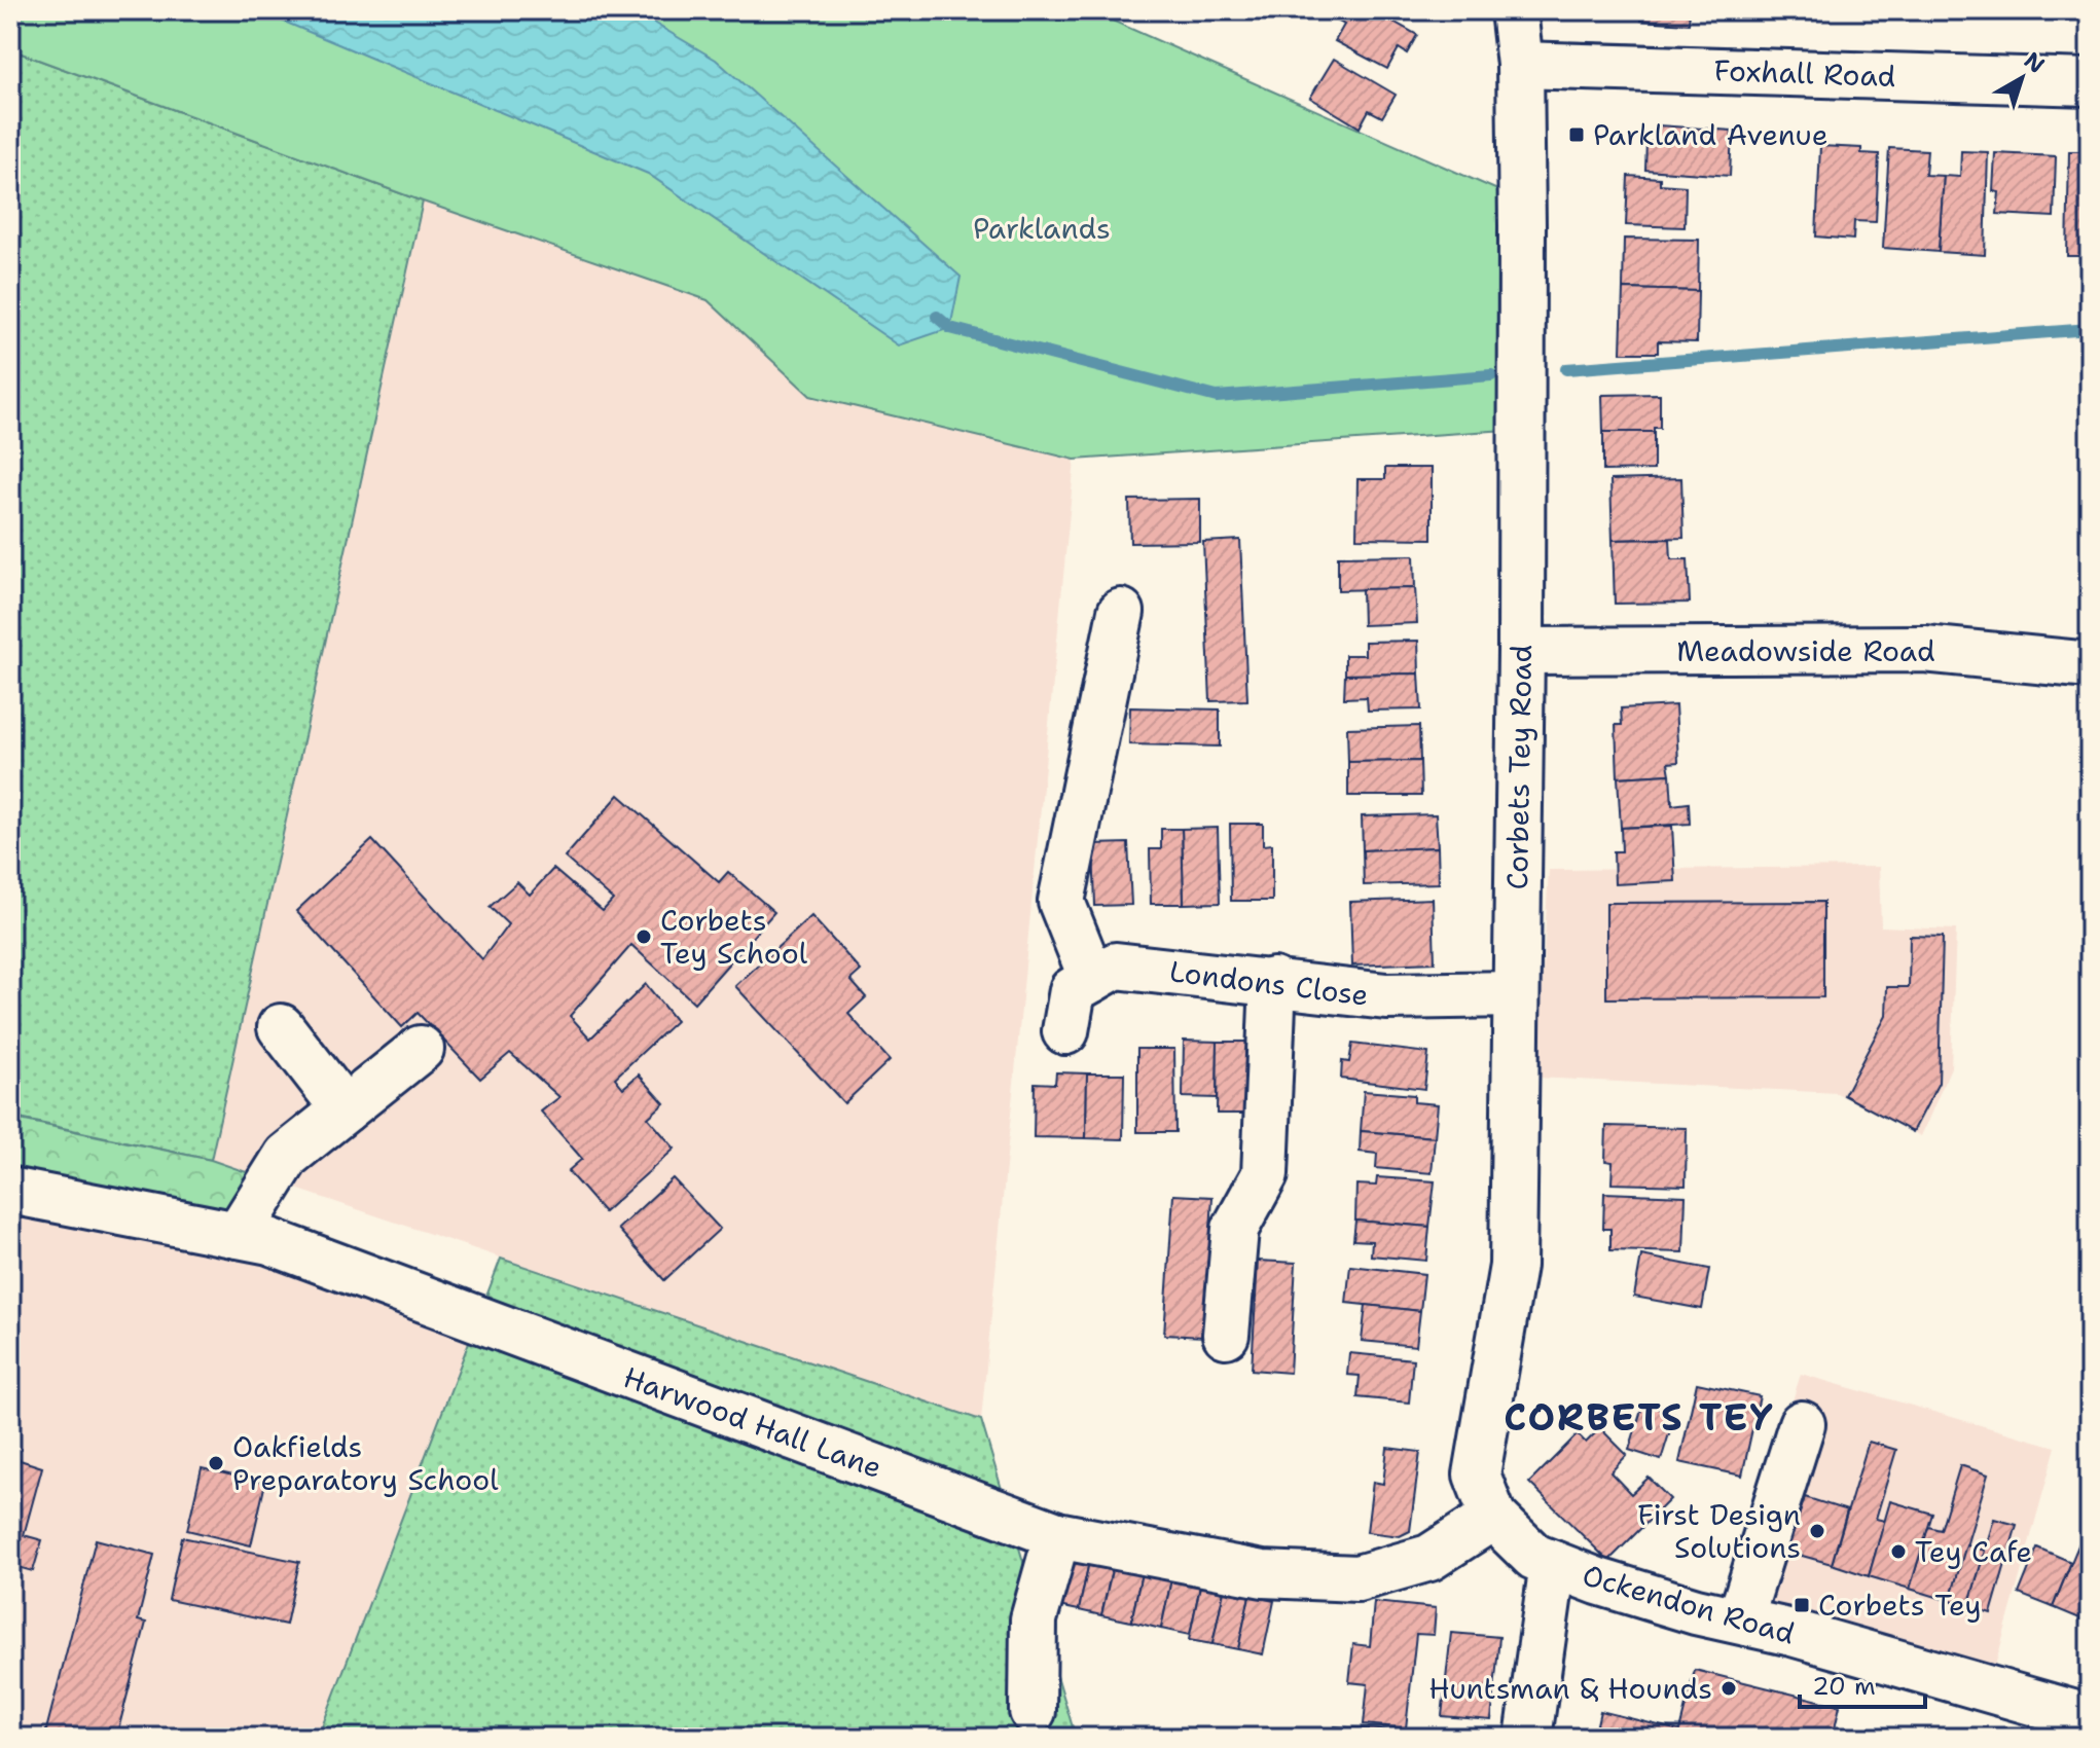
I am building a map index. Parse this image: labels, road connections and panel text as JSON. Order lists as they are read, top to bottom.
{
  "streets": {
    "street": [
      "Foxhall Road",
      "Meadowside Road",
      "Corbets Tey Road",
      "Londons Close",
      "Harwood Hall Lane",
      "Ockendon Road"
    ]
  },
  "crossings": [
    ["Foxhall Road", "Corbets Tey Road"],
    ["Meadowside Road", "Corbets Tey Road"],
    ["Corbets Tey Road", "Londons Close"],
    ["Corbets Tey Road", "Harwood Hall Lane"],
    ["Corbets Tey Road", "Ockendon Road"],
    ["Harwood Hall Lane", "Ockendon Road"]
  ],
  "districts": ["CORBETS TEY"],
  "parks": ["Parklands"],
  "places": {
    "transit": ["Parkland Avenue", "Corbets Tey"],
    "other": [
      "Corbets Tey School",
      "Oakfields Preparatory School",
      "First Design Solutions",
      "Tey Cafe",
      "Huntsman & Hounds"
    ]
  },
  "scale_bar": "20 m",
  "north": "top right"
}
